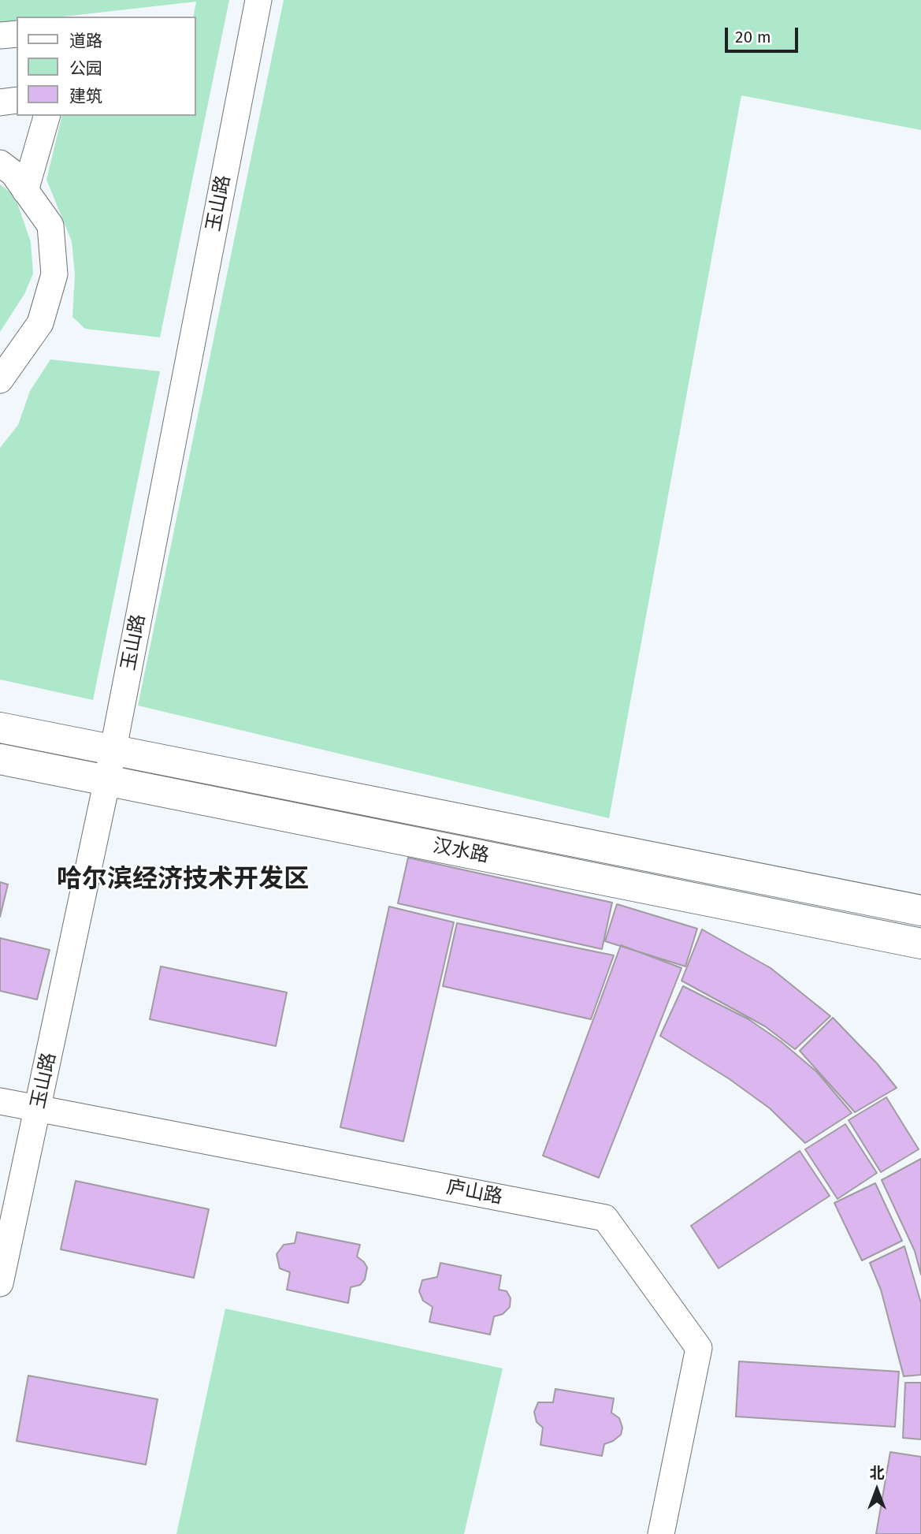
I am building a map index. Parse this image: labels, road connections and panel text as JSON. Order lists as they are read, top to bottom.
{
  "streets": {
    "main road": ["汉水路"],
    "street": ["玉山路", "庐山路"]
  },
  "crossings": [
    ["玉山路", "汉水路"],
    ["玉山路", "庐山路"]
  ],
  "districts": ["哈尔滨经济技术开发区"],
  "legend": ["道路", "公园", "建筑"],
  "scale_bar": "20 m",
  "north": "top"
}
